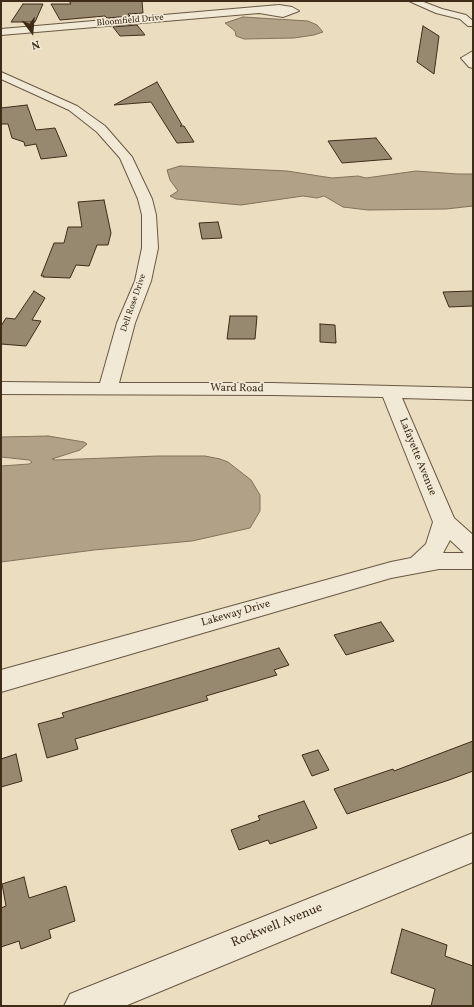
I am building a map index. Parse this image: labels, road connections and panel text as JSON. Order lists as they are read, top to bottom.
{
  "streets": {
    "street": [
      "Bloomfield Drive",
      "Dell Rose Drive",
      "Ward Road",
      "Lafayette Avenue",
      "Lakeway Drive",
      "Rockwell Avenue"
    ]
  },
  "crossings": [
    ["Dell Rose Drive", "Ward Road"],
    ["Ward Road", "Lafayette Avenue"]
  ],
  "north": "bottom"
}
